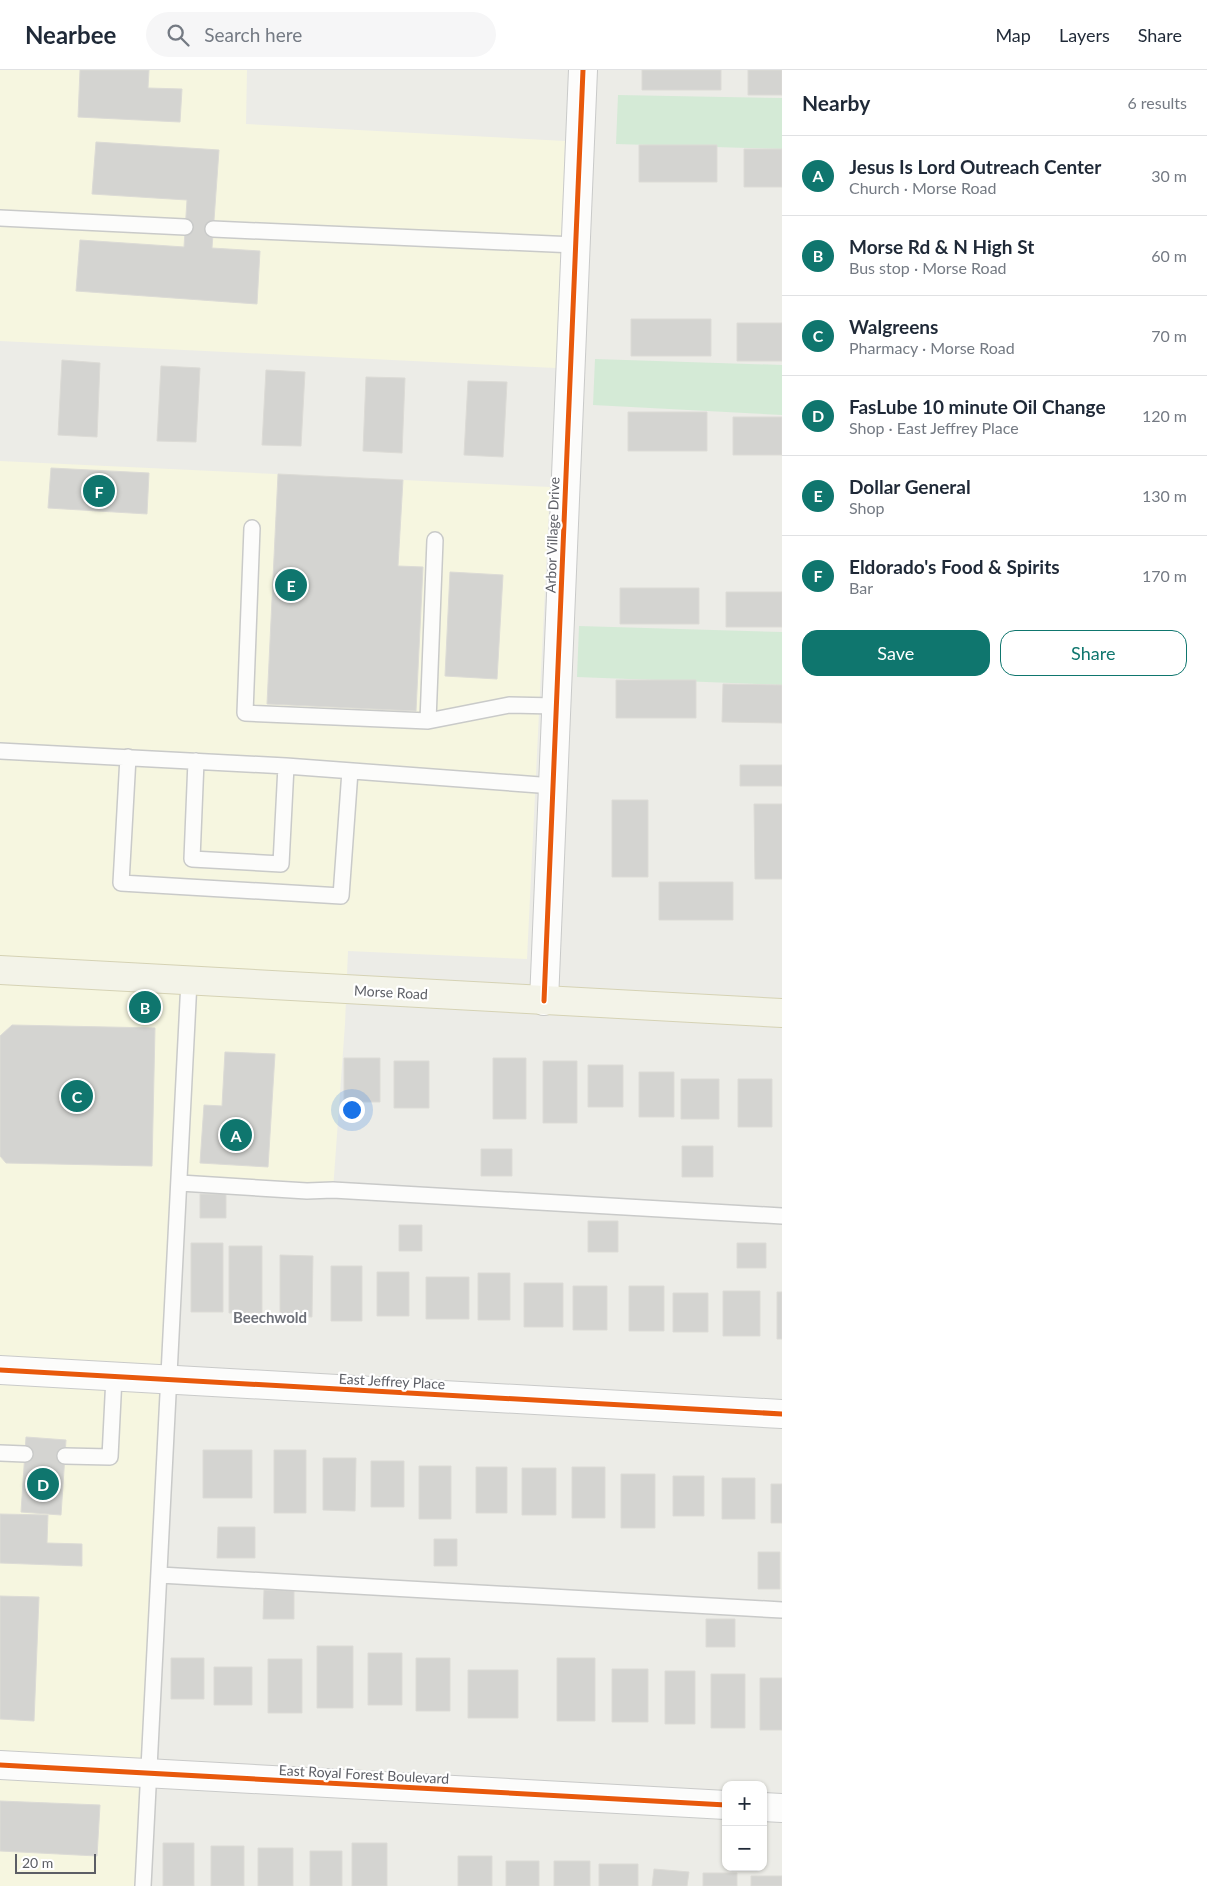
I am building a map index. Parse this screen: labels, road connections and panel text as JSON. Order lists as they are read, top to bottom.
{
  "streets": {
    "main road": ["Morse Road"],
    "street": ["Arbor Village Drive", "East Jeffrey Place", "East Royal Forest Boulevard"]
  },
  "crossings": [
    ["Arbor Village Drive", "Morse Road"]
  ],
  "districts": ["Beechwold"],
  "scale_bar": "20 m",
  "page": {
    "header": "Nearbee",
    "search": "Search here",
    "nav": ["Map", "Layers", "Share"],
    "heading": ["Nearby", "6 results"],
    "list": [
      {
        "mark": "A",
        "name": "Jesus Is Lord Outreach Center",
        "note": "Church · Morse Road",
        "value": "30 m"
      },
      {
        "mark": "B",
        "name": "Morse Rd & N High St",
        "note": "Bus stop · Morse Road",
        "value": "60 m"
      },
      {
        "mark": "C",
        "name": "Walgreens",
        "note": "Pharmacy · Morse Road",
        "value": "70 m"
      },
      {
        "mark": "D",
        "name": "FasLube 10 minute Oil Change",
        "note": "Shop · East Jeffrey Place",
        "value": "120 m"
      },
      {
        "mark": "E",
        "name": "Dollar General",
        "note": "Shop",
        "value": "130 m"
      },
      {
        "mark": "F",
        "name": "Eldorado's Food & Spirits",
        "note": "Bar",
        "value": "170 m"
      }
    ],
    "pins": [
      "F",
      "E",
      "B",
      "C",
      "A",
      "D"
    ],
    "buttons": ["Save", "Share"],
    "map_buttons": ["+", "−"],
    "scale": "20 m"
  }
}
